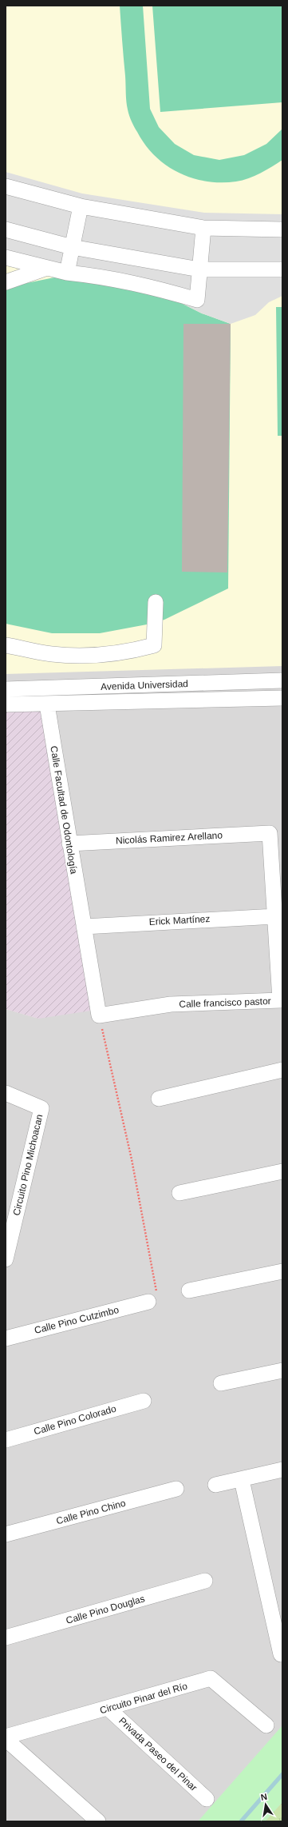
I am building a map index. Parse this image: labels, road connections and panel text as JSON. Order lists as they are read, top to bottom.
{
  "streets": {
    "street": [
      "Avenida Universidad",
      "Calle Facultad de Odontología",
      "Nicolás Ramirez Arellano",
      "Erick Martínez",
      "Calle francisco pastor",
      "Circuito Pino Michoacan",
      "Calle Pino Cutzimbo",
      "Calle Pino Colorado",
      "Calle Pino Chino",
      "Calle Pino Douglas",
      "Circuito Pinar del Río",
      "Privada Paseo del Pinar"
    ]
  },
  "crossings": [
    ["Avenida Universidad", "Calle Facultad de Odontología"],
    ["Calle Facultad de Odontología", "Nicolás Ramirez Arellano"],
    ["Calle Facultad de Odontología", "Erick Martínez"],
    ["Calle Facultad de Odontología", "Calle francisco pastor"],
    ["Nicolás Ramirez Arellano", "Calle francisco pastor"],
    ["Erick Martínez", "Calle francisco pastor"],
    ["Circuito Pinar del Río", "Privada Paseo del Pinar"]
  ],
  "north": "top"
}
